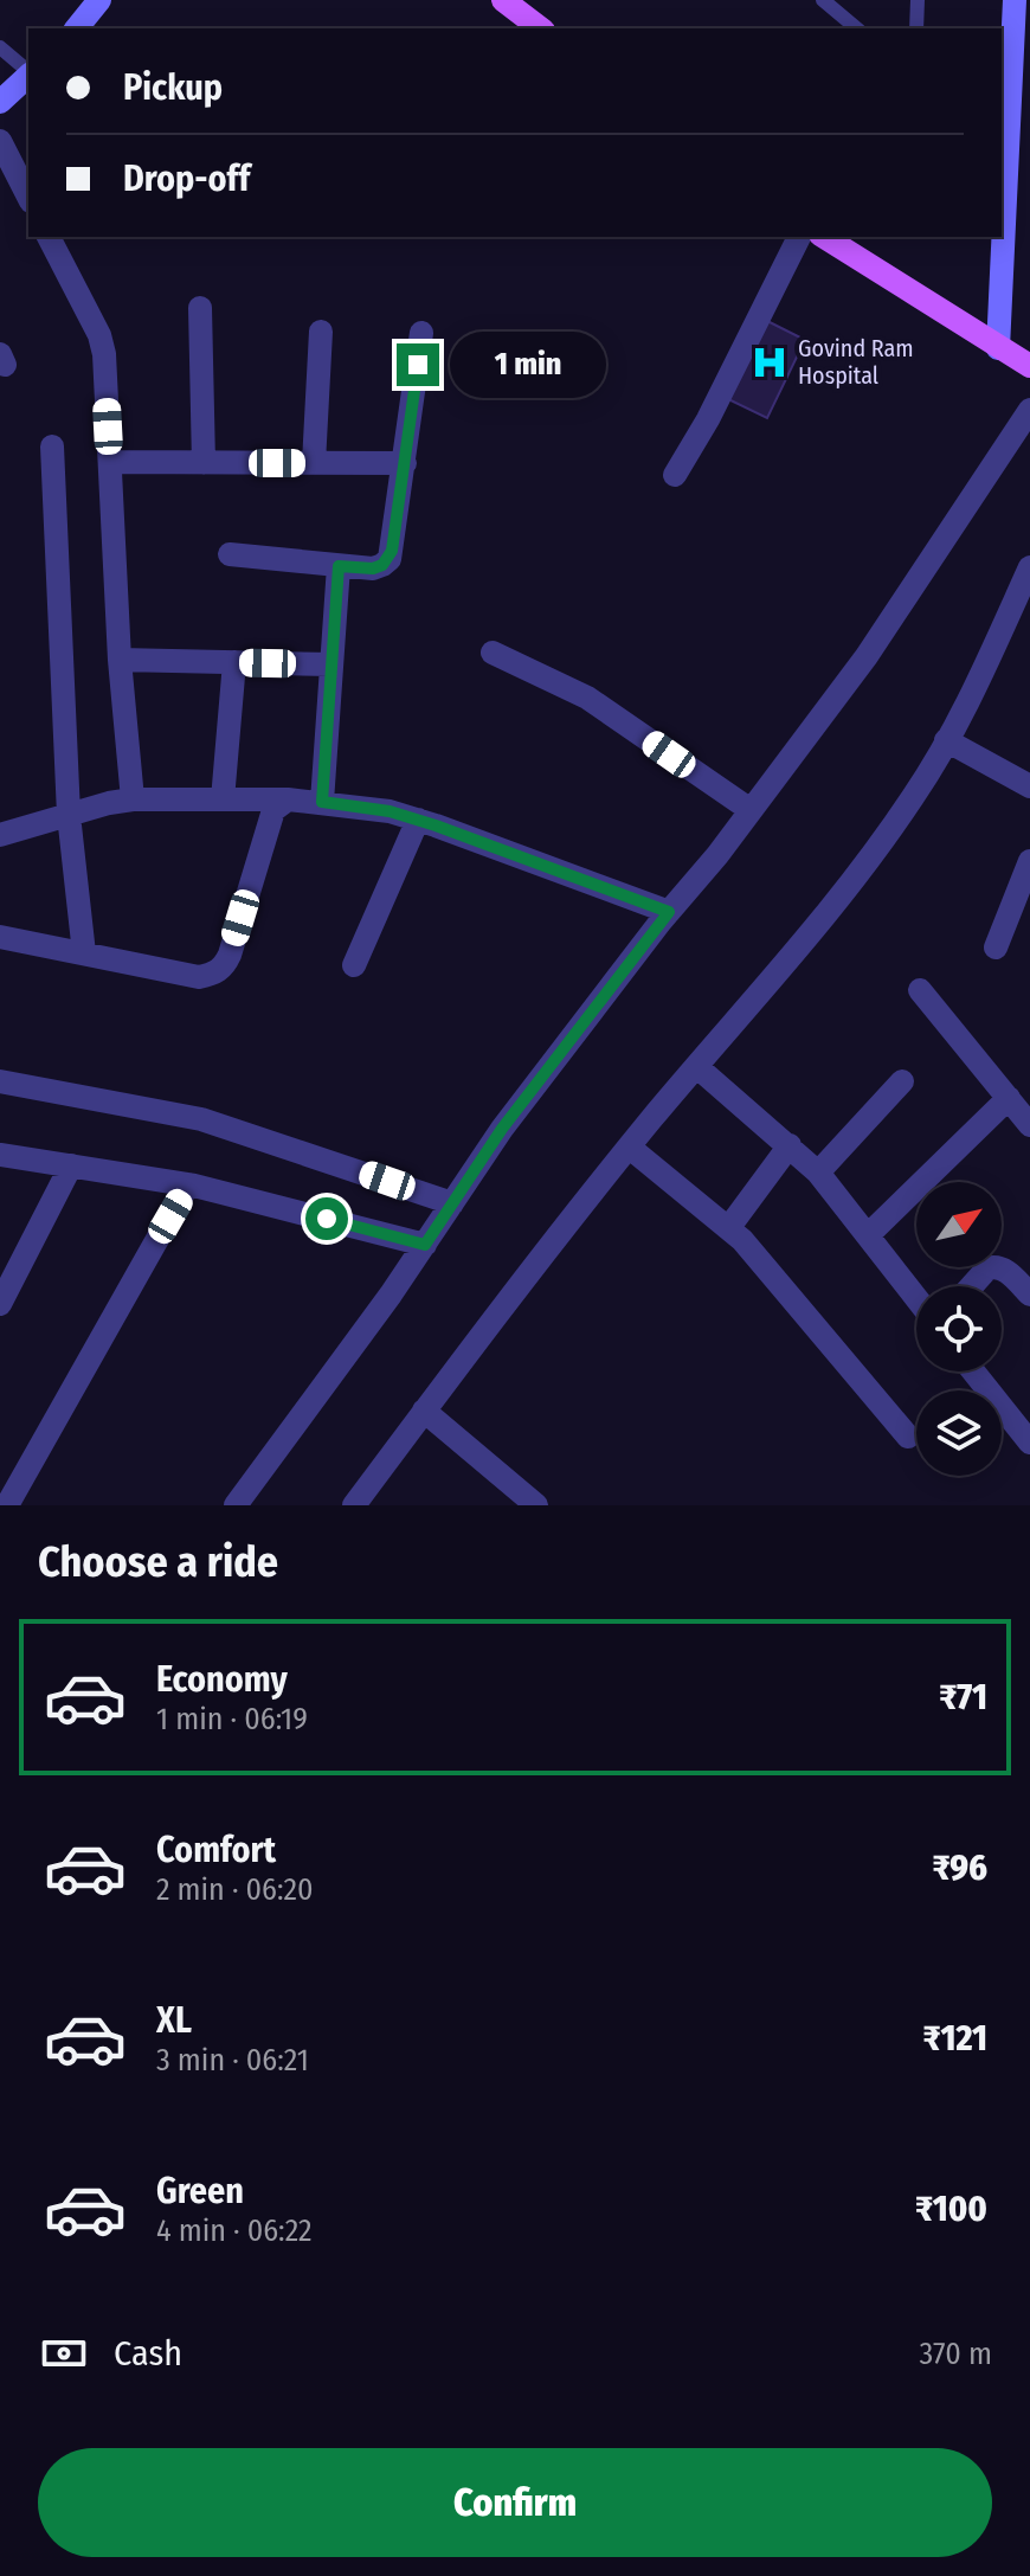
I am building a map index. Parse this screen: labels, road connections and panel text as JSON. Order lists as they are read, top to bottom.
{
  "places": {
    "hospital": ["Govind Ram Hospital"]
  },
  "north": "top right",
  "page": {
    "banner": ["Pickup", "Drop-off"],
    "bubble": "1 min",
    "heading": "Choose a ride",
    "list": [
      {
        "name": "Economy",
        "note": "1 min · 06:19",
        "value": "₹71"
      },
      {
        "name": "Comfort",
        "note": "2 min · 06:20",
        "value": "₹96"
      },
      {
        "name": "XL",
        "note": "3 min · 06:21",
        "value": "₹121"
      },
      {
        "name": "Green",
        "note": "4 min · 06:22",
        "value": "₹100"
      }
    ],
    "pay": ["Cash", "370 m"],
    "buttons": "Confirm"
  }
}
